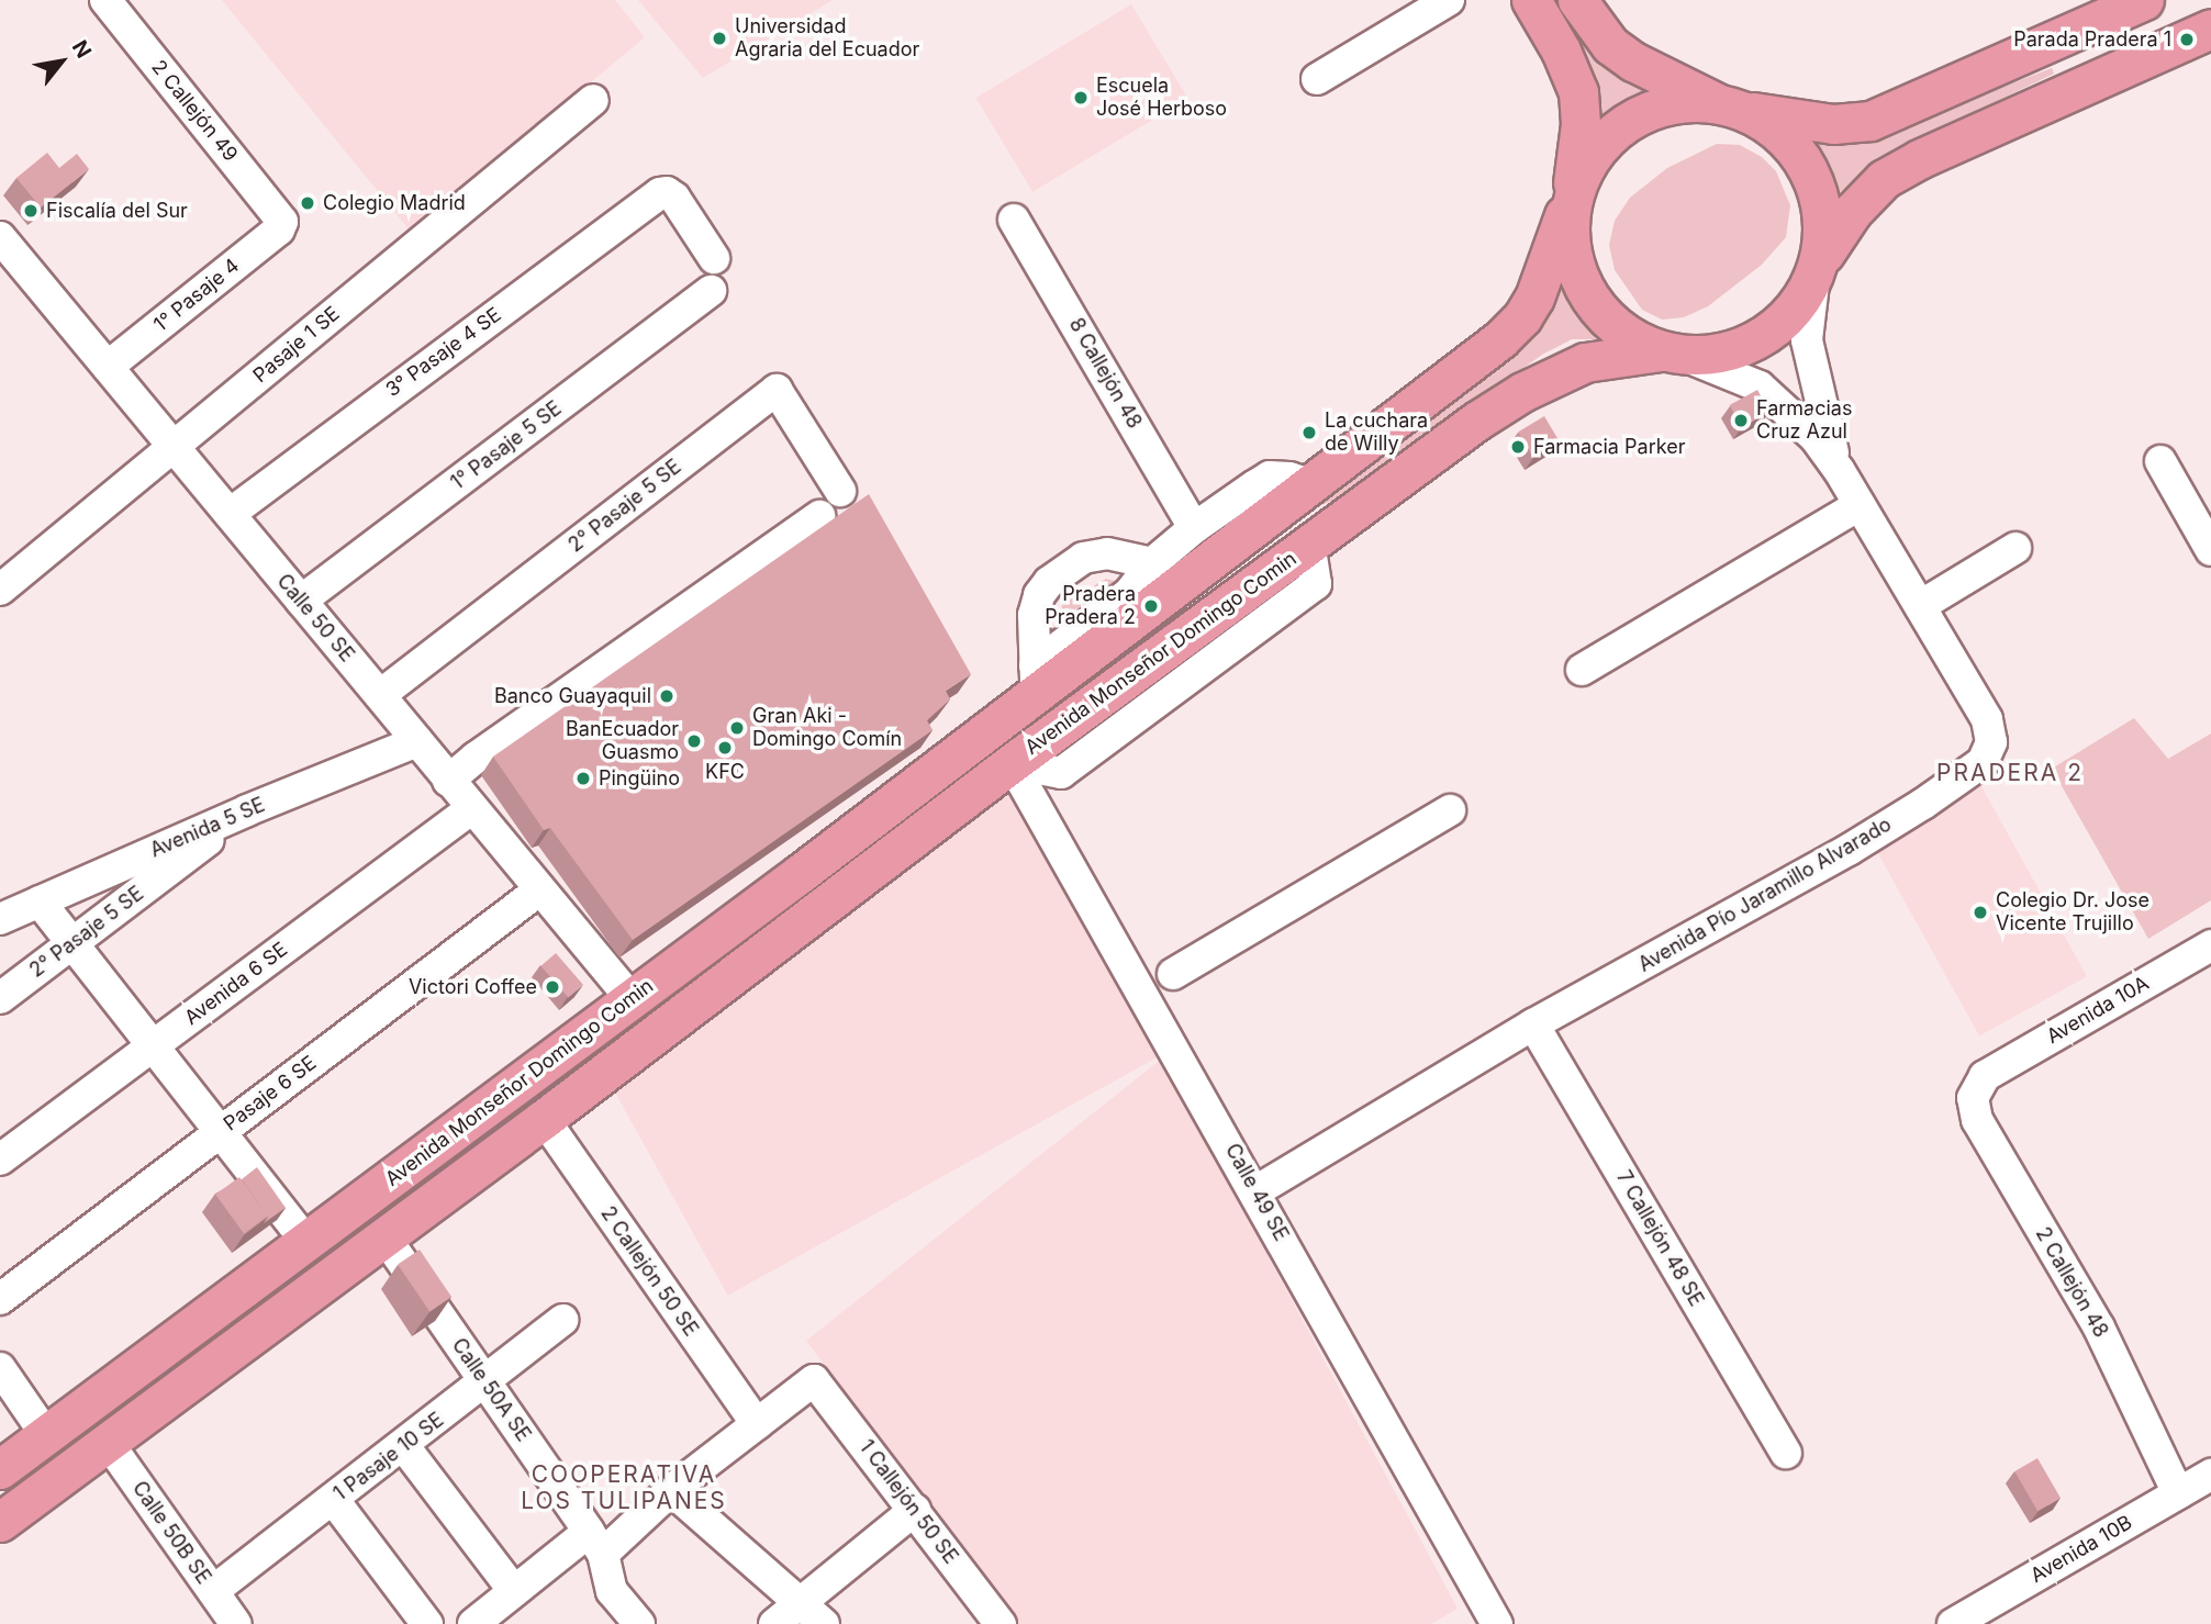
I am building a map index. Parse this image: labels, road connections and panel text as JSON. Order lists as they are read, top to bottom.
{
  "streets": {
    "main road": ["Avenida Monseñor Domingo Comin"],
    "street": [
      "2 Callejón 49",
      "1° Pasaje 4",
      "Pasaje 1 SE",
      "3° Pasaje 4 SE",
      "8 Callejón 48",
      "1° Pasaje 5 SE",
      "2° Pasaje 5 SE",
      "Calle 50 SE",
      "Avenida 5 SE",
      "Avenida Pío Jaramillo Alvarado",
      "Avenida 6 SE",
      "Avenida 10A",
      "Pasaje 6 SE",
      "Calle 49 SE",
      "7 Callejón 48 SE",
      "2 Callejón 50 SE",
      "2 Callejón 48",
      "Calle 50A SE",
      "1 Pasaje 10 SE",
      "1 Callejón 50 SE",
      "Calle 50B SE",
      "Avenida 10B"
    ]
  },
  "crossings": [
    ["2 Callejón 49", "1° Pasaje 4"],
    ["1° Pasaje 4", "Calle 50 SE"],
    ["Pasaje 1 SE", "Calle 50 SE"],
    ["3° Pasaje 4 SE", "Calle 50 SE"],
    ["8 Callejón 48", "Avenida Monseñor Domingo Comin"],
    ["1° Pasaje 5 SE", "Calle 50 SE"],
    ["2° Pasaje 5 SE", "Calle 50 SE"],
    ["2° Pasaje 5 SE", "Avenida 5 SE"],
    ["Calle 50 SE", "Avenida Monseñor Domingo Comin"],
    ["Calle 50 SE", "Avenida 5 SE"],
    ["Calle 50 SE", "Avenida 6 SE"],
    ["Calle 50 SE", "Pasaje 6 SE"],
    ["Avenida Monseñor Domingo Comin", "Avenida Pío Jaramillo Alvarado"],
    ["Avenida Monseñor Domingo Comin", "Calle 49 SE"],
    ["Avenida Monseñor Domingo Comin", "2 Callejón 50 SE"],
    ["Avenida Monseñor Domingo Comin", "Calle 50A SE"],
    ["Avenida Monseñor Domingo Comin", "Calle 50B SE"],
    ["Avenida Pío Jaramillo Alvarado", "Calle 49 SE"],
    ["Avenida Pío Jaramillo Alvarado", "7 Callejón 48 SE"],
    ["Avenida 10A", "2 Callejón 48"],
    ["2 Callejón 50 SE", "1 Callejón 50 SE"],
    ["2 Callejón 48", "Avenida 10B"],
    ["Calle 50A SE", "1 Pasaje 10 SE"],
    ["1 Pasaje 10 SE", "Calle 50B SE"]
  ],
  "districts": ["PRADERA 2", "COOPERATIVA LOS TULIPANES"],
  "places": [
    "Universidad Agraria del Ecuador",
    "Parada Pradera 1",
    "Escuela José Herboso",
    "Colegio Madrid",
    "Fiscalía del Sur",
    "Farmacias Cruz Azul",
    "La cuchara de Willy",
    "Farmacia Parker",
    "Pradera Pradera 2",
    "Banco Guayaquil",
    "Gran Aki - Domingo Comín",
    "BanEcuador Guasmo",
    "KFC",
    "Pingüino",
    "Colegio Dr. Jose Vicente Trujillo",
    "Victori Coffee"
  ],
  "north": "top right"
}
